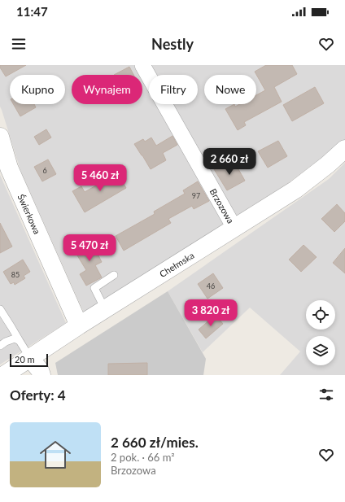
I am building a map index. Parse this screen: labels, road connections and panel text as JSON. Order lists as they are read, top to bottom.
{
  "streets": {
    "street": ["Brzozowa", "Świerkowa", "Chełmska"]
  },
  "crossings": [
    ["Brzozowa", "Chełmska"],
    ["Świerkowa", "Chełmska"]
  ],
  "house_numbers": [
    "6",
    "97",
    "85",
    "46"
  ],
  "scale_bar": "20 m",
  "page": {
    "status": "11:47",
    "header": "Nestly",
    "chip": [
      "Kupno",
      "Wynajem",
      "Filtry",
      "Nowe"
    ],
    "price": [
      "2 660 zł",
      "5 460 zł",
      "5 470 zł",
      "3 820 zł"
    ],
    "scale": "20 m",
    "heading": "Oferty: 4",
    "list": [
      {
        "name": "2 660 zł/mies.",
        "note": "2 pok. · 66 m² · Brzozowa"
      }
    ]
  }
}
